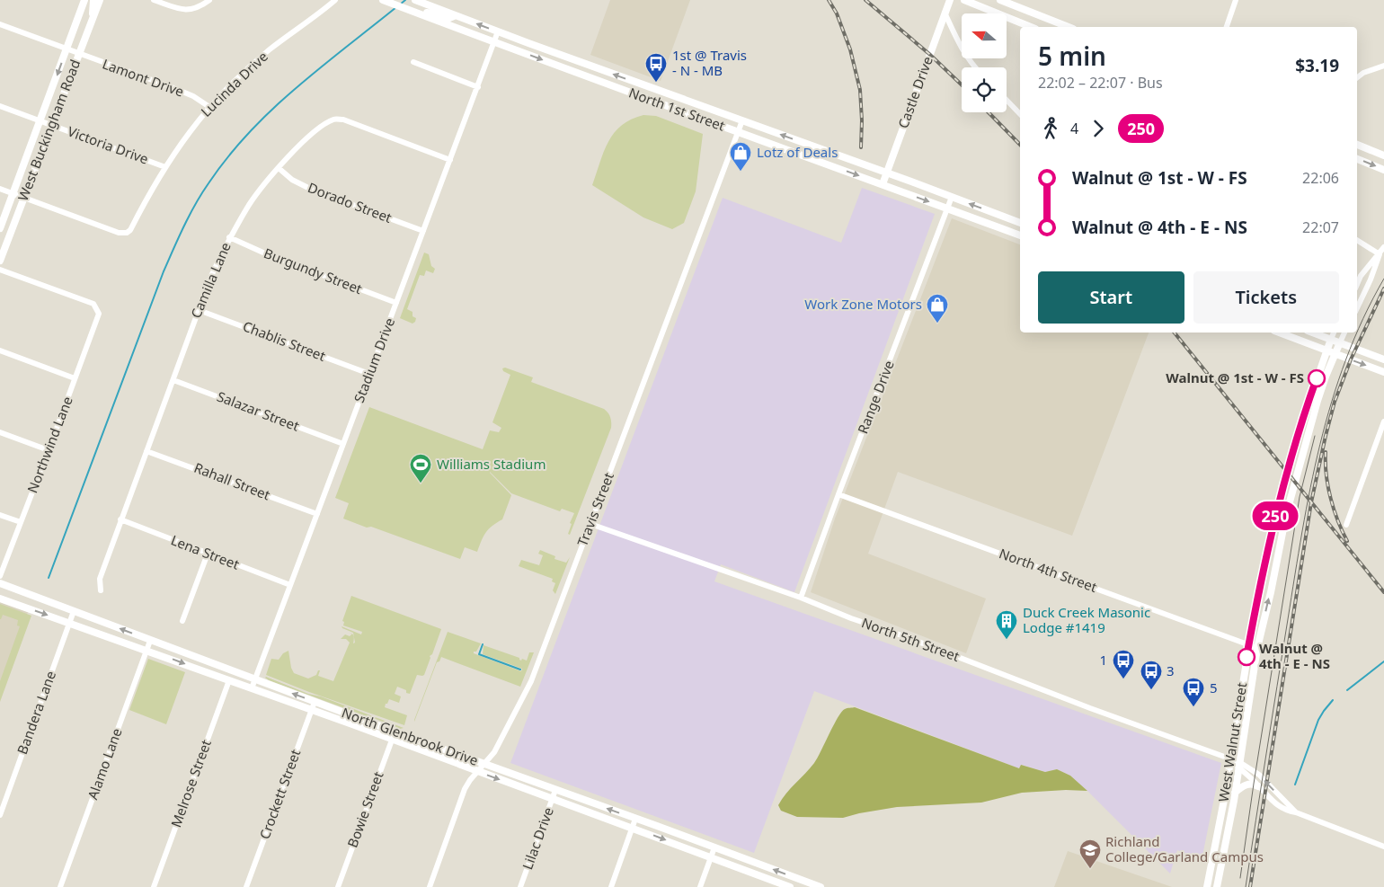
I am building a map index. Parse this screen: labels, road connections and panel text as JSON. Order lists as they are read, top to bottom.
{
  "streets": {
    "main road": [
      "Castle Drive",
      "North 1st Street",
      "West Buckingham Road",
      "North Glenbrook Drive",
      "West Walnut Street"
    ],
    "street": [
      "Lamont Drive",
      "Lucinda Drive",
      "Victoria Drive",
      "Dorado Street",
      "Burgundy Street",
      "Camilla Lane",
      "Chablis Street",
      "Stadium Drive",
      "Range Drive",
      "Salazar Street",
      "Northwind Lane",
      "Rahall Street",
      "Travis Street",
      "Lena Street",
      "North 4th Street",
      "North 5th Street",
      "Bandera Lane",
      "Alamo Lane",
      "Melrose Street",
      "Crockett Street",
      "Bowie Street",
      "Lilac Drive"
    ]
  },
  "crossings": [
    ["Lamont Drive", "Lucinda Drive"],
    ["Lamont Drive", "West Buckingham Road"],
    ["Lucinda Drive", "West Buckingham Road"],
    ["Lucinda Drive", "Victoria Drive"],
    ["Castle Drive", "North 1st Street"],
    ["North 1st Street", "Stadium Drive"],
    ["North 1st Street", "Range Drive"],
    ["North 1st Street", "Travis Street"],
    ["West Buckingham Road", "Victoria Drive"],
    ["Dorado Street", "Camilla Lane"],
    ["Dorado Street", "Stadium Drive"],
    ["Burgundy Street", "Camilla Lane"],
    ["Burgundy Street", "Stadium Drive"],
    ["Camilla Lane", "Chablis Street"],
    ["Camilla Lane", "Stadium Drive"],
    ["Camilla Lane", "Salazar Street"],
    ["Camilla Lane", "Rahall Street"],
    ["Camilla Lane", "Lena Street"],
    ["Chablis Street", "Stadium Drive"],
    ["Stadium Drive", "Salazar Street"],
    ["Stadium Drive", "Rahall Street"],
    ["Stadium Drive", "Lena Street"],
    ["Stadium Drive", "North Glenbrook Drive"],
    ["Range Drive", "North 4th Street"],
    ["Range Drive", "North 5th Street"],
    ["Travis Street", "North 5th Street"],
    ["Travis Street", "North Glenbrook Drive"],
    ["North 4th Street", "West Walnut Street"],
    ["North 5th Street", "West Walnut Street"],
    ["Bandera Lane", "North Glenbrook Drive"],
    ["North Glenbrook Drive", "Alamo Lane"],
    ["North Glenbrook Drive", "Melrose Street"],
    ["North Glenbrook Drive", "Crockett Street"],
    ["North Glenbrook Drive", "Bowie Street"],
    ["North Glenbrook Drive", "Lilac Drive"]
  ],
  "places": {
    "bus stop": [
      "1st @ Travis - N - MB",
      "1",
      "3",
      "5"
    ],
    "shop": ["Lotz of Deals", "Work Zone Motors"],
    "other": ["Walnut @ 1st - W - FS", "Walnut @ 4th - E - NS"],
    "sports": ["Williams Stadium"],
    "building": ["Duck Creek Masonic Lodge #1419"],
    "school or university": ["Richland College/Garland Campus"]
  },
  "lines": ["bus line 250"],
  "north": "left",
  "page": {
    "on_map": "250",
    "heading": ["5 min", "22:02 – 22:07 · Bus", "$3.19"],
    "legs": ["4", "250"],
    "list": [
      {
        "name": "Walnut @ 1st - W - FS",
        "value": "22:06"
      },
      {
        "name": "Walnut @ 4th - E - NS",
        "value": "22:07"
      }
    ],
    "buttons": ["Start", "Tickets"]
  }
}
